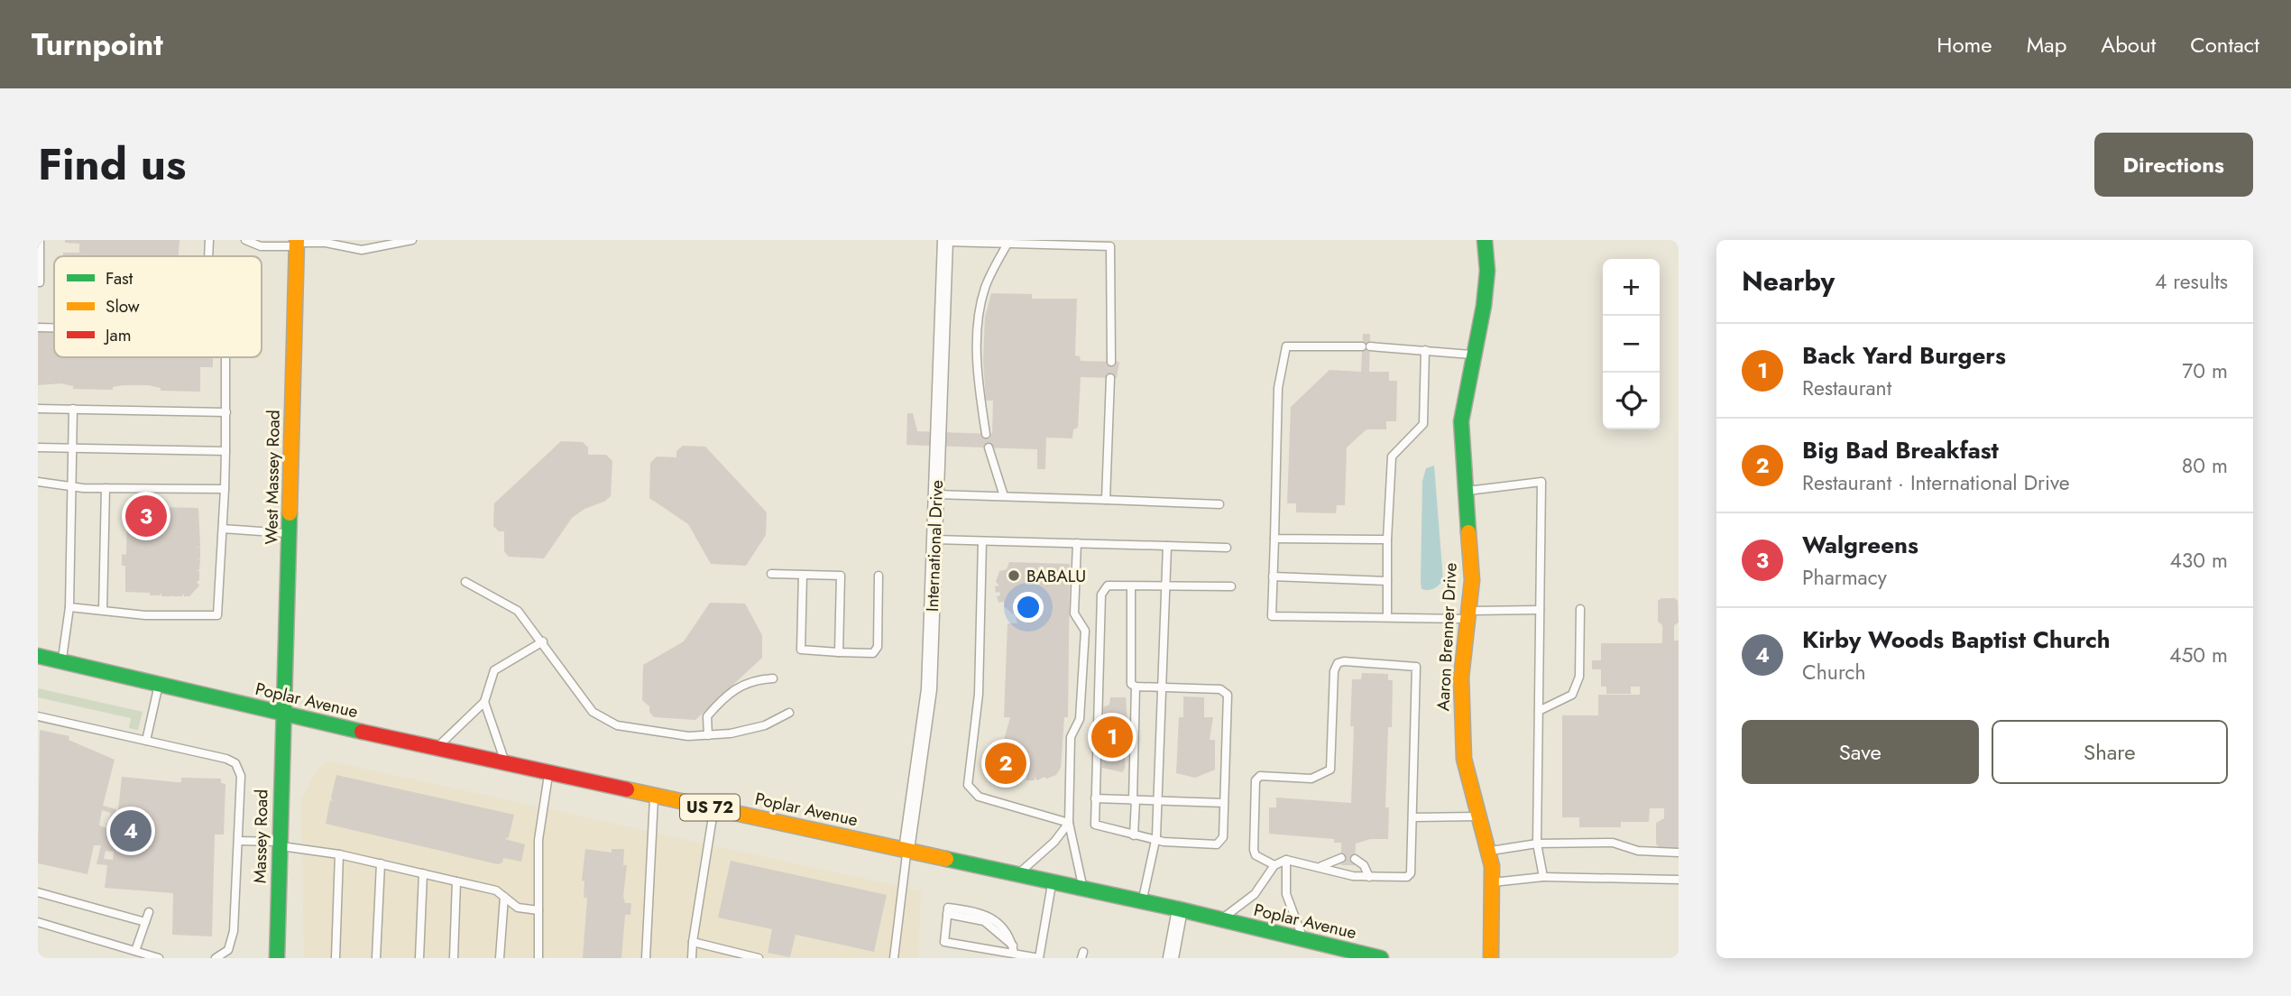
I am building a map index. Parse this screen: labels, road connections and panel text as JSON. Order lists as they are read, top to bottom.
{
  "streets": {
    "street": [
      "West Massey Road",
      "International Drive",
      "Aaron Brenner Drive",
      "Poplar Avenue",
      "US 72",
      "Massey Road"
    ]
  },
  "crossings": [
    ["West Massey Road", "Poplar Avenue"],
    ["West Massey Road", "Massey Road"],
    ["International Drive", "Poplar Avenue"],
    ["Poplar Avenue", "Massey Road"]
  ],
  "places": ["BABALU"],
  "legend": ["Fast", "Slow", "Jam"],
  "page": {
    "header": "Turnpoint",
    "nav": [
      "Home",
      "Map",
      "About",
      "Contact"
    ],
    "title": "Find us",
    "buttons": [
      "Directions",
      ["Save", "Share"]
    ],
    "heading": ["Nearby", "4 results"],
    "map_buttons": ["+", "−"],
    "list": [
      {
        "mark": "1",
        "name": "Back Yard Burgers",
        "note": "Restaurant",
        "value": "70 m"
      },
      {
        "mark": "2",
        "name": "Big Bad Breakfast",
        "note": "Restaurant · International Drive",
        "value": "80 m"
      },
      {
        "mark": "3",
        "name": "Walgreens",
        "note": "Pharmacy",
        "value": "430 m"
      },
      {
        "mark": "4",
        "name": "Kirby Woods Baptist Church",
        "note": "Church",
        "value": "450 m"
      }
    ],
    "pins": [
      "3",
      "1",
      "2",
      "4"
    ]
  }
}
